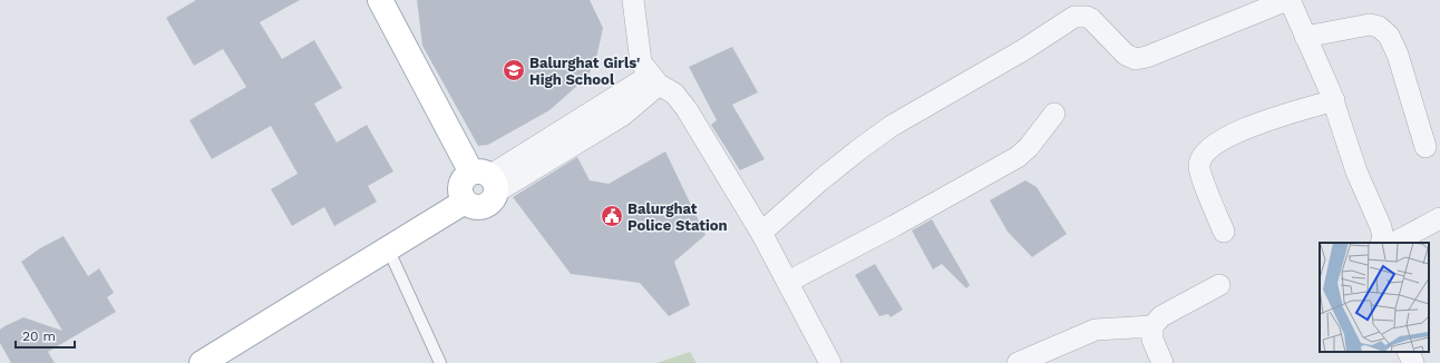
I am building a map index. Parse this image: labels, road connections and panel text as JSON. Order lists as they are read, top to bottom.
{
  "places": {
    "school or university": ["Balurghat Girls' High School"],
    "public building": ["Balurghat Police Station"]
  },
  "scale_bar": "20 m"
}
